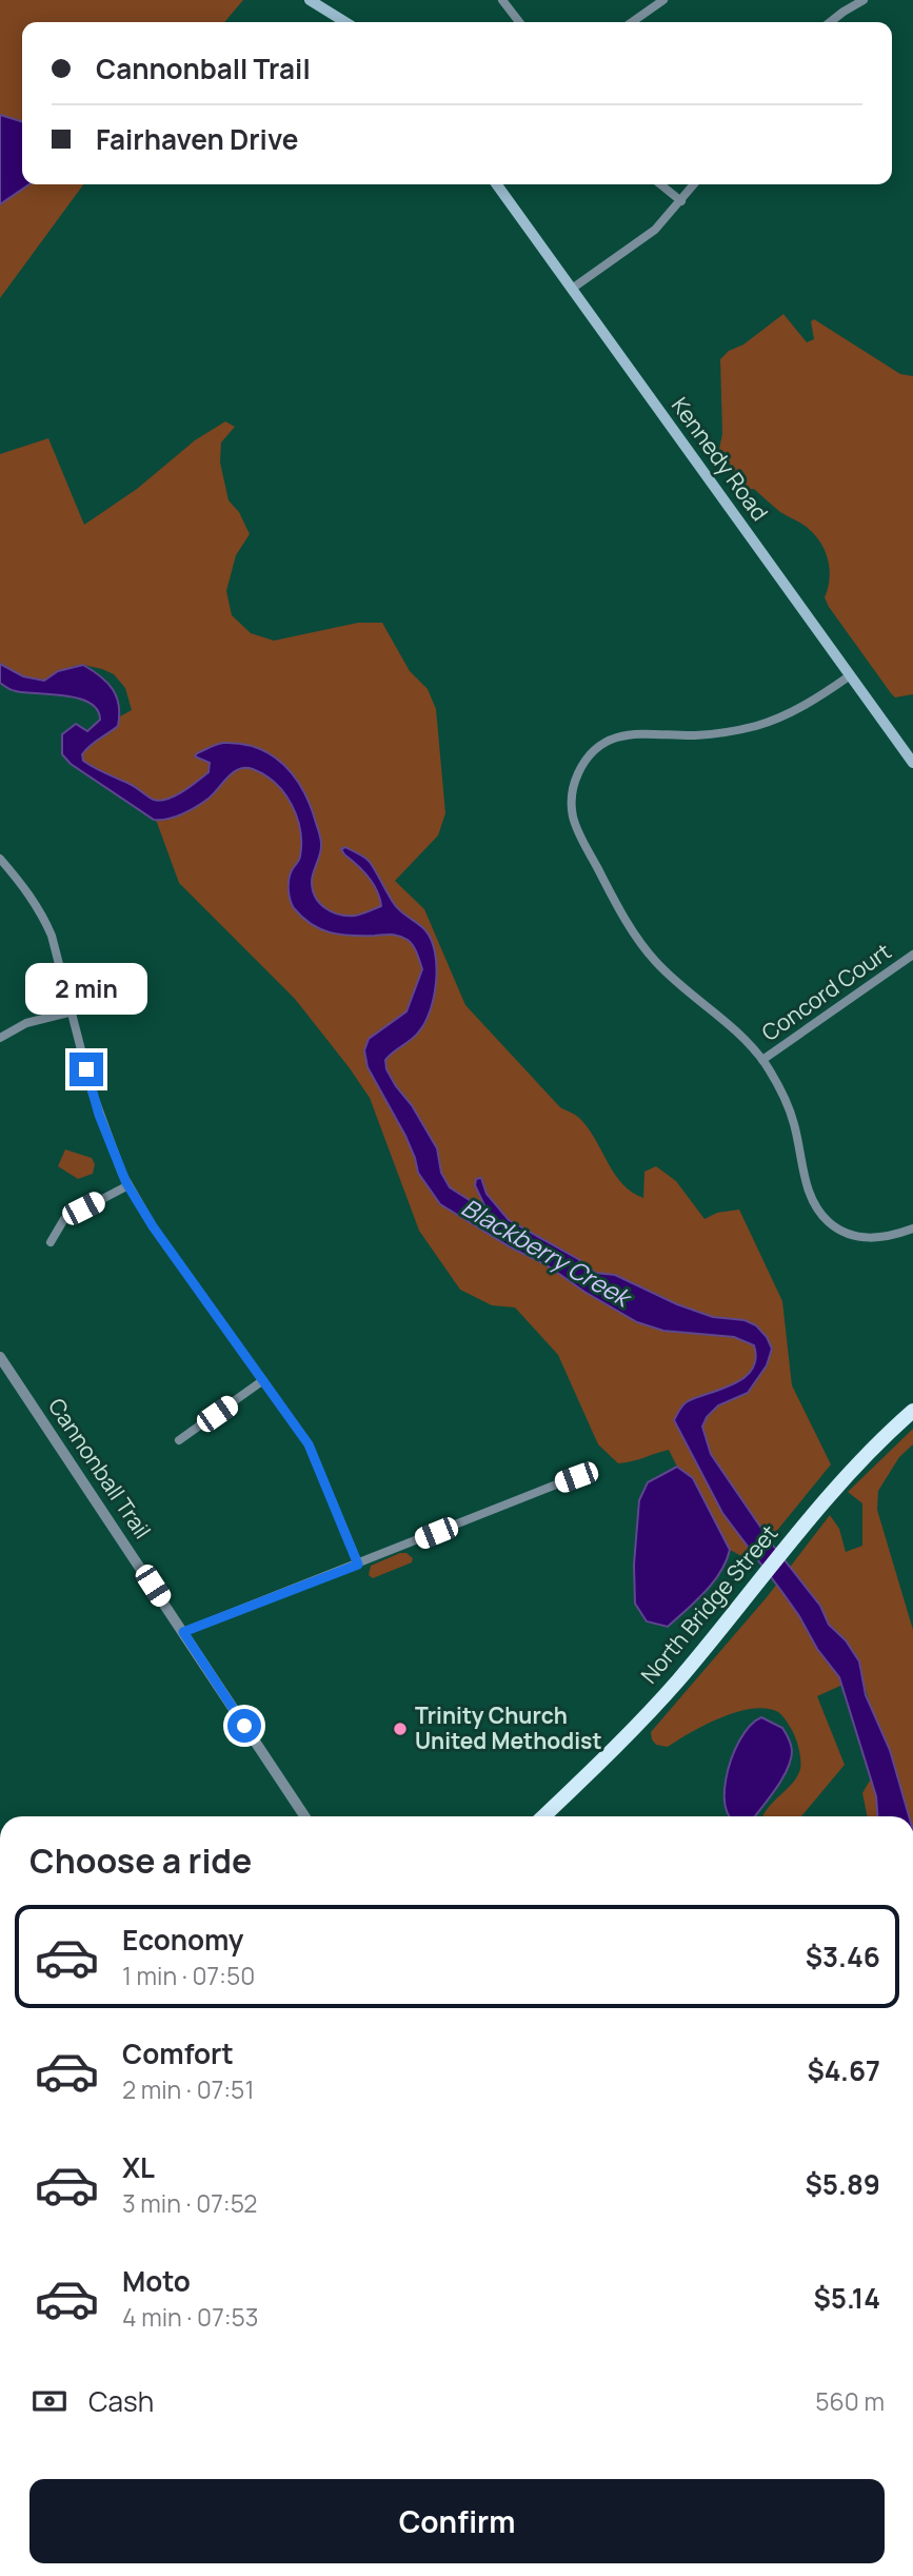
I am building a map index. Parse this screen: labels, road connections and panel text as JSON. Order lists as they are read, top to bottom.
{
  "streets": {
    "highway": ["North Bridge Street"],
    "main road": ["Kennedy Road"],
    "street": ["Concord Court", "Cannonball Trail"]
  },
  "water": ["Blackberry Creek"],
  "places": ["Trinity Church United Methodist"],
  "page": {
    "banner": ["Cannonball Trail", "Fairhaven Drive"],
    "bubble": "2 min",
    "heading": "Choose a ride",
    "list": [
      {
        "name": "Economy",
        "note": "1 min · 07:50",
        "value": "$3.46"
      },
      {
        "name": "Comfort",
        "note": "2 min · 07:51",
        "value": "$4.67"
      },
      {
        "name": "XL",
        "note": "3 min · 07:52",
        "value": "$5.89"
      },
      {
        "name": "Moto",
        "note": "4 min · 07:53",
        "value": "$5.14"
      }
    ],
    "pay": ["Cash", "560 m"],
    "buttons": "Confirm"
  }
}
